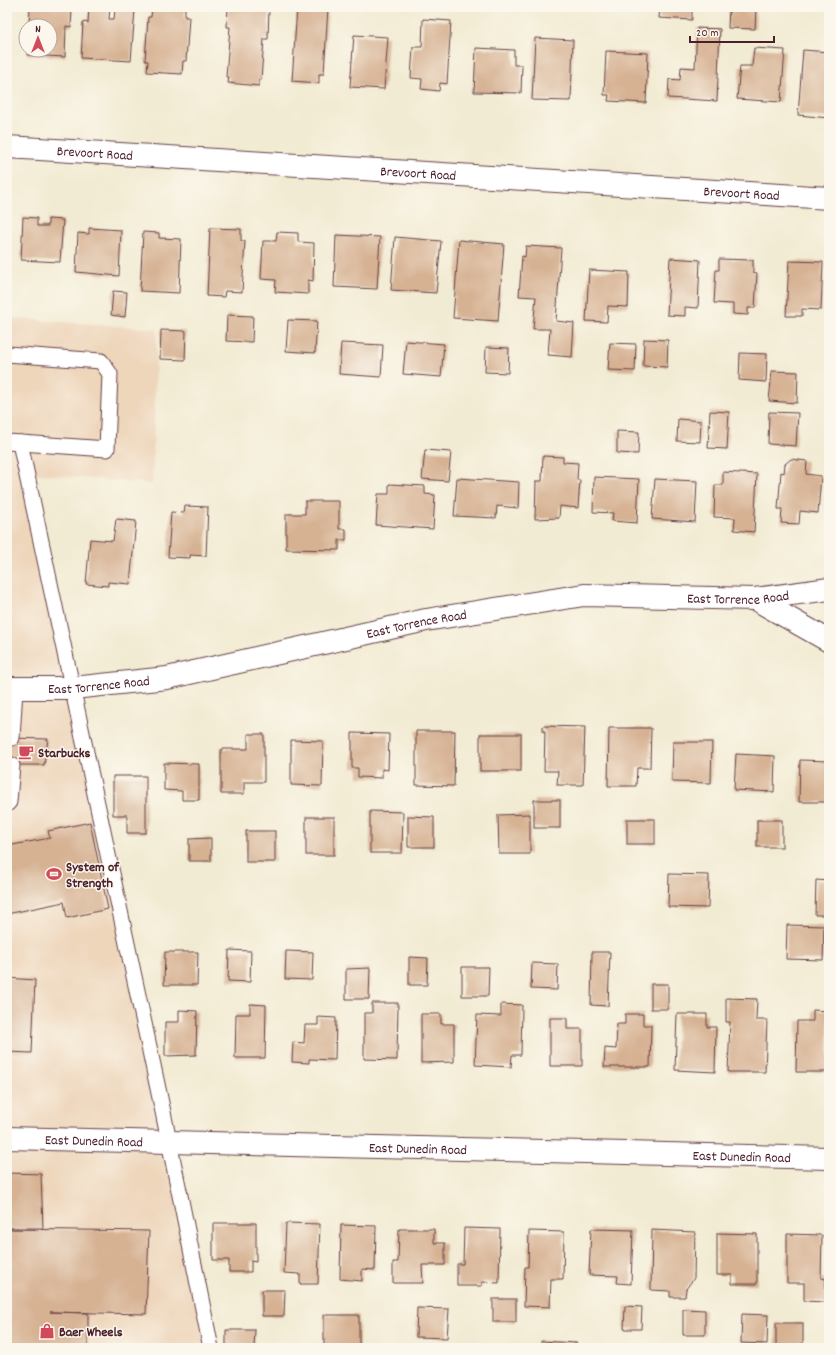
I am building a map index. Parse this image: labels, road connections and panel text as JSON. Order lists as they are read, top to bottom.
{
  "streets": {
    "street": ["Brevoort Road", "East Torrence Road", "East Dunedin Road"]
  },
  "places": {
    "cafe": ["Starbucks"],
    "sports": ["System of Strength"],
    "shop": ["Baer Wheels"]
  },
  "scale_bar": "20 m",
  "north": "top"
}
